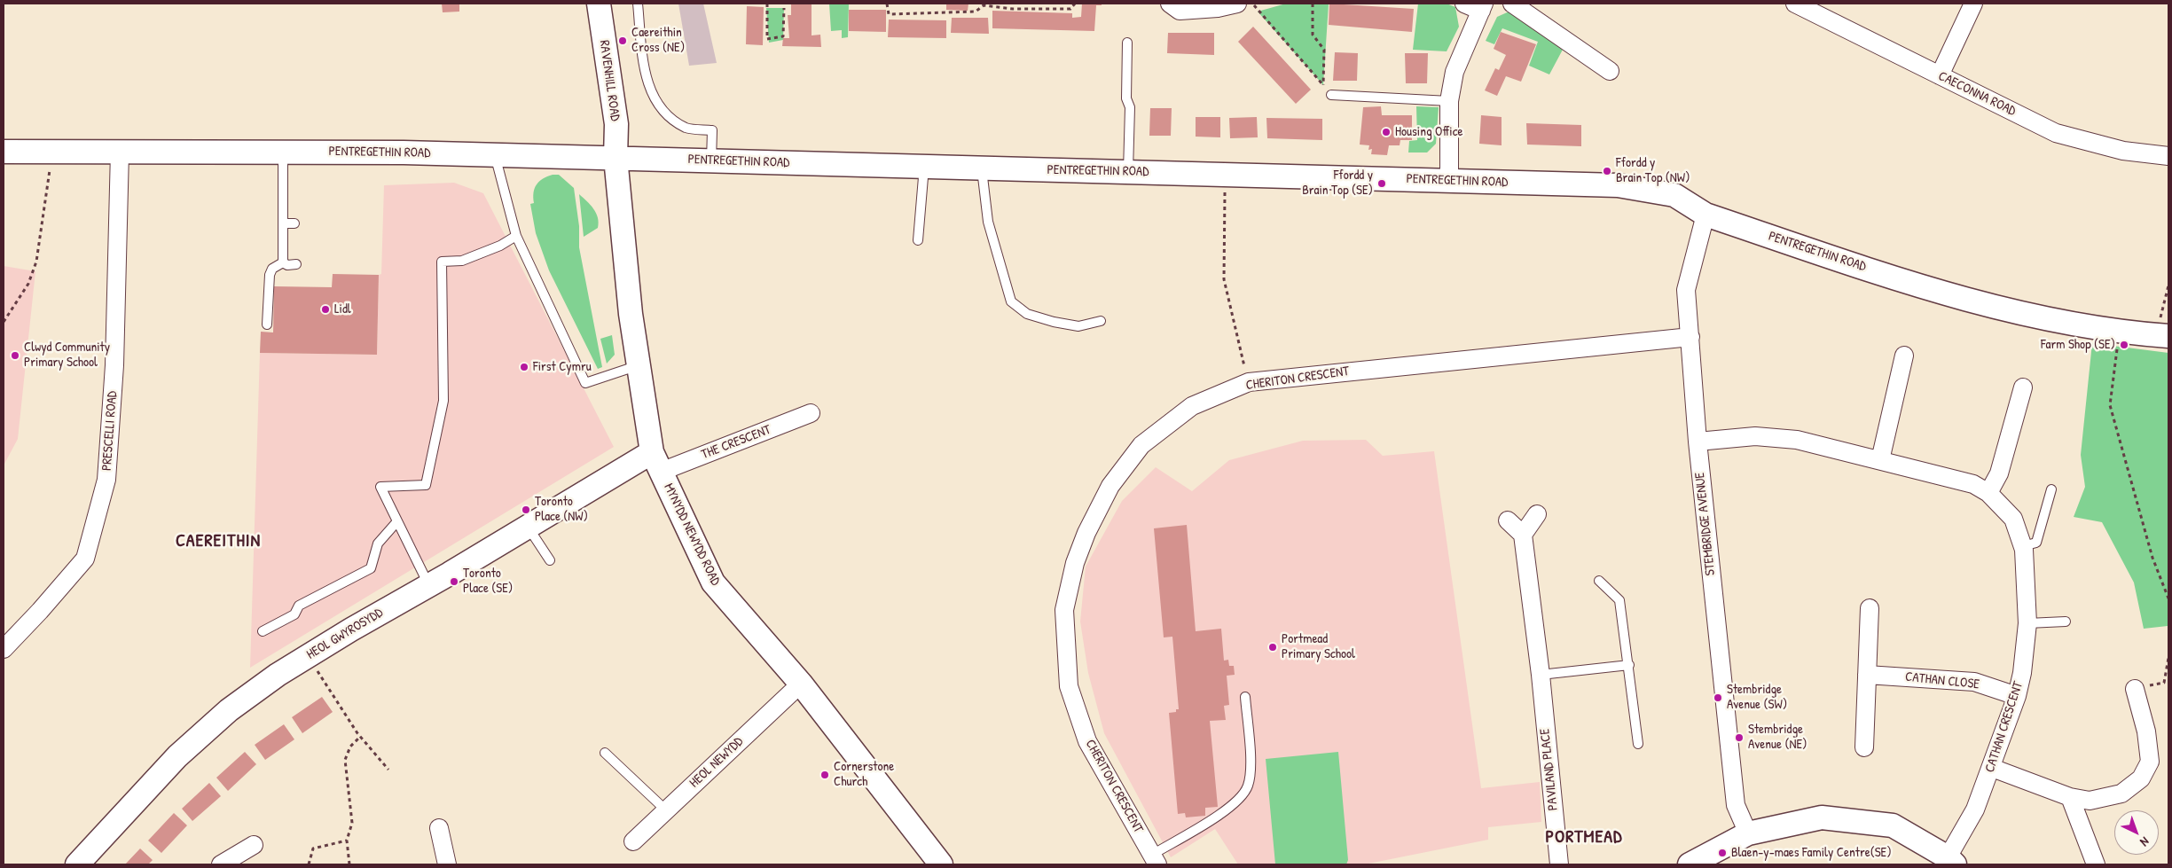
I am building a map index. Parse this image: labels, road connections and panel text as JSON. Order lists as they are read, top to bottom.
{
  "streets": {
    "street": [
      "RAVENHILL ROAD",
      "CAECONNA ROAD",
      "PENTREGETHIN ROAD",
      "CHERITON CRESCENT",
      "PRESCELLI ROAD",
      "THE CRESCENT",
      "STEMBRIDGE AVENUE",
      "MYNYDD NEWYDD ROAD",
      "HEOL GWYROSYDD",
      "CATHAN CLOSE",
      "CATHAN CRESCENT",
      "HEOL NEWYDD",
      "PAVILAND PLACE"
    ]
  },
  "crossings": [
    ["RAVENHILL ROAD", "PENTREGETHIN ROAD"],
    ["RAVENHILL ROAD", "MYNYDD NEWYDD ROAD"],
    ["PENTREGETHIN ROAD", "PRESCELLI ROAD"],
    ["PENTREGETHIN ROAD", "STEMBRIDGE AVENUE"],
    ["PENTREGETHIN ROAD", "MYNYDD NEWYDD ROAD"],
    ["CHERITON CRESCENT", "STEMBRIDGE AVENUE"],
    ["THE CRESCENT", "MYNYDD NEWYDD ROAD"],
    ["THE CRESCENT", "HEOL GWYROSYDD"],
    ["STEMBRIDGE AVENUE", "CATHAN CRESCENT"],
    ["MYNYDD NEWYDD ROAD", "HEOL GWYROSYDD"],
    ["MYNYDD NEWYDD ROAD", "HEOL NEWYDD"],
    ["CATHAN CLOSE", "CATHAN CRESCENT"]
  ],
  "districts": ["CAEREITHIN", "PORTMEAD"],
  "places": [
    "Caereithin Cross (NE)",
    "Housing Office",
    "Ffordd y Brain Top (NW)",
    "Ffordd y Brain Top (SE)",
    "Lidl",
    "Farm Shop (SE)",
    "Clwyd Community Primary School",
    "First Cymru",
    "Toronto Place (NW)",
    "Toronto Place (SE)",
    "Portmead Primary School",
    "Stembridge Avenue (SW)",
    "Stembridge Avenue (NE)",
    "Cornerstone Church",
    "Blaen-y-maes Family Centre(SE)"
  ],
  "north": "bottom right"
}
